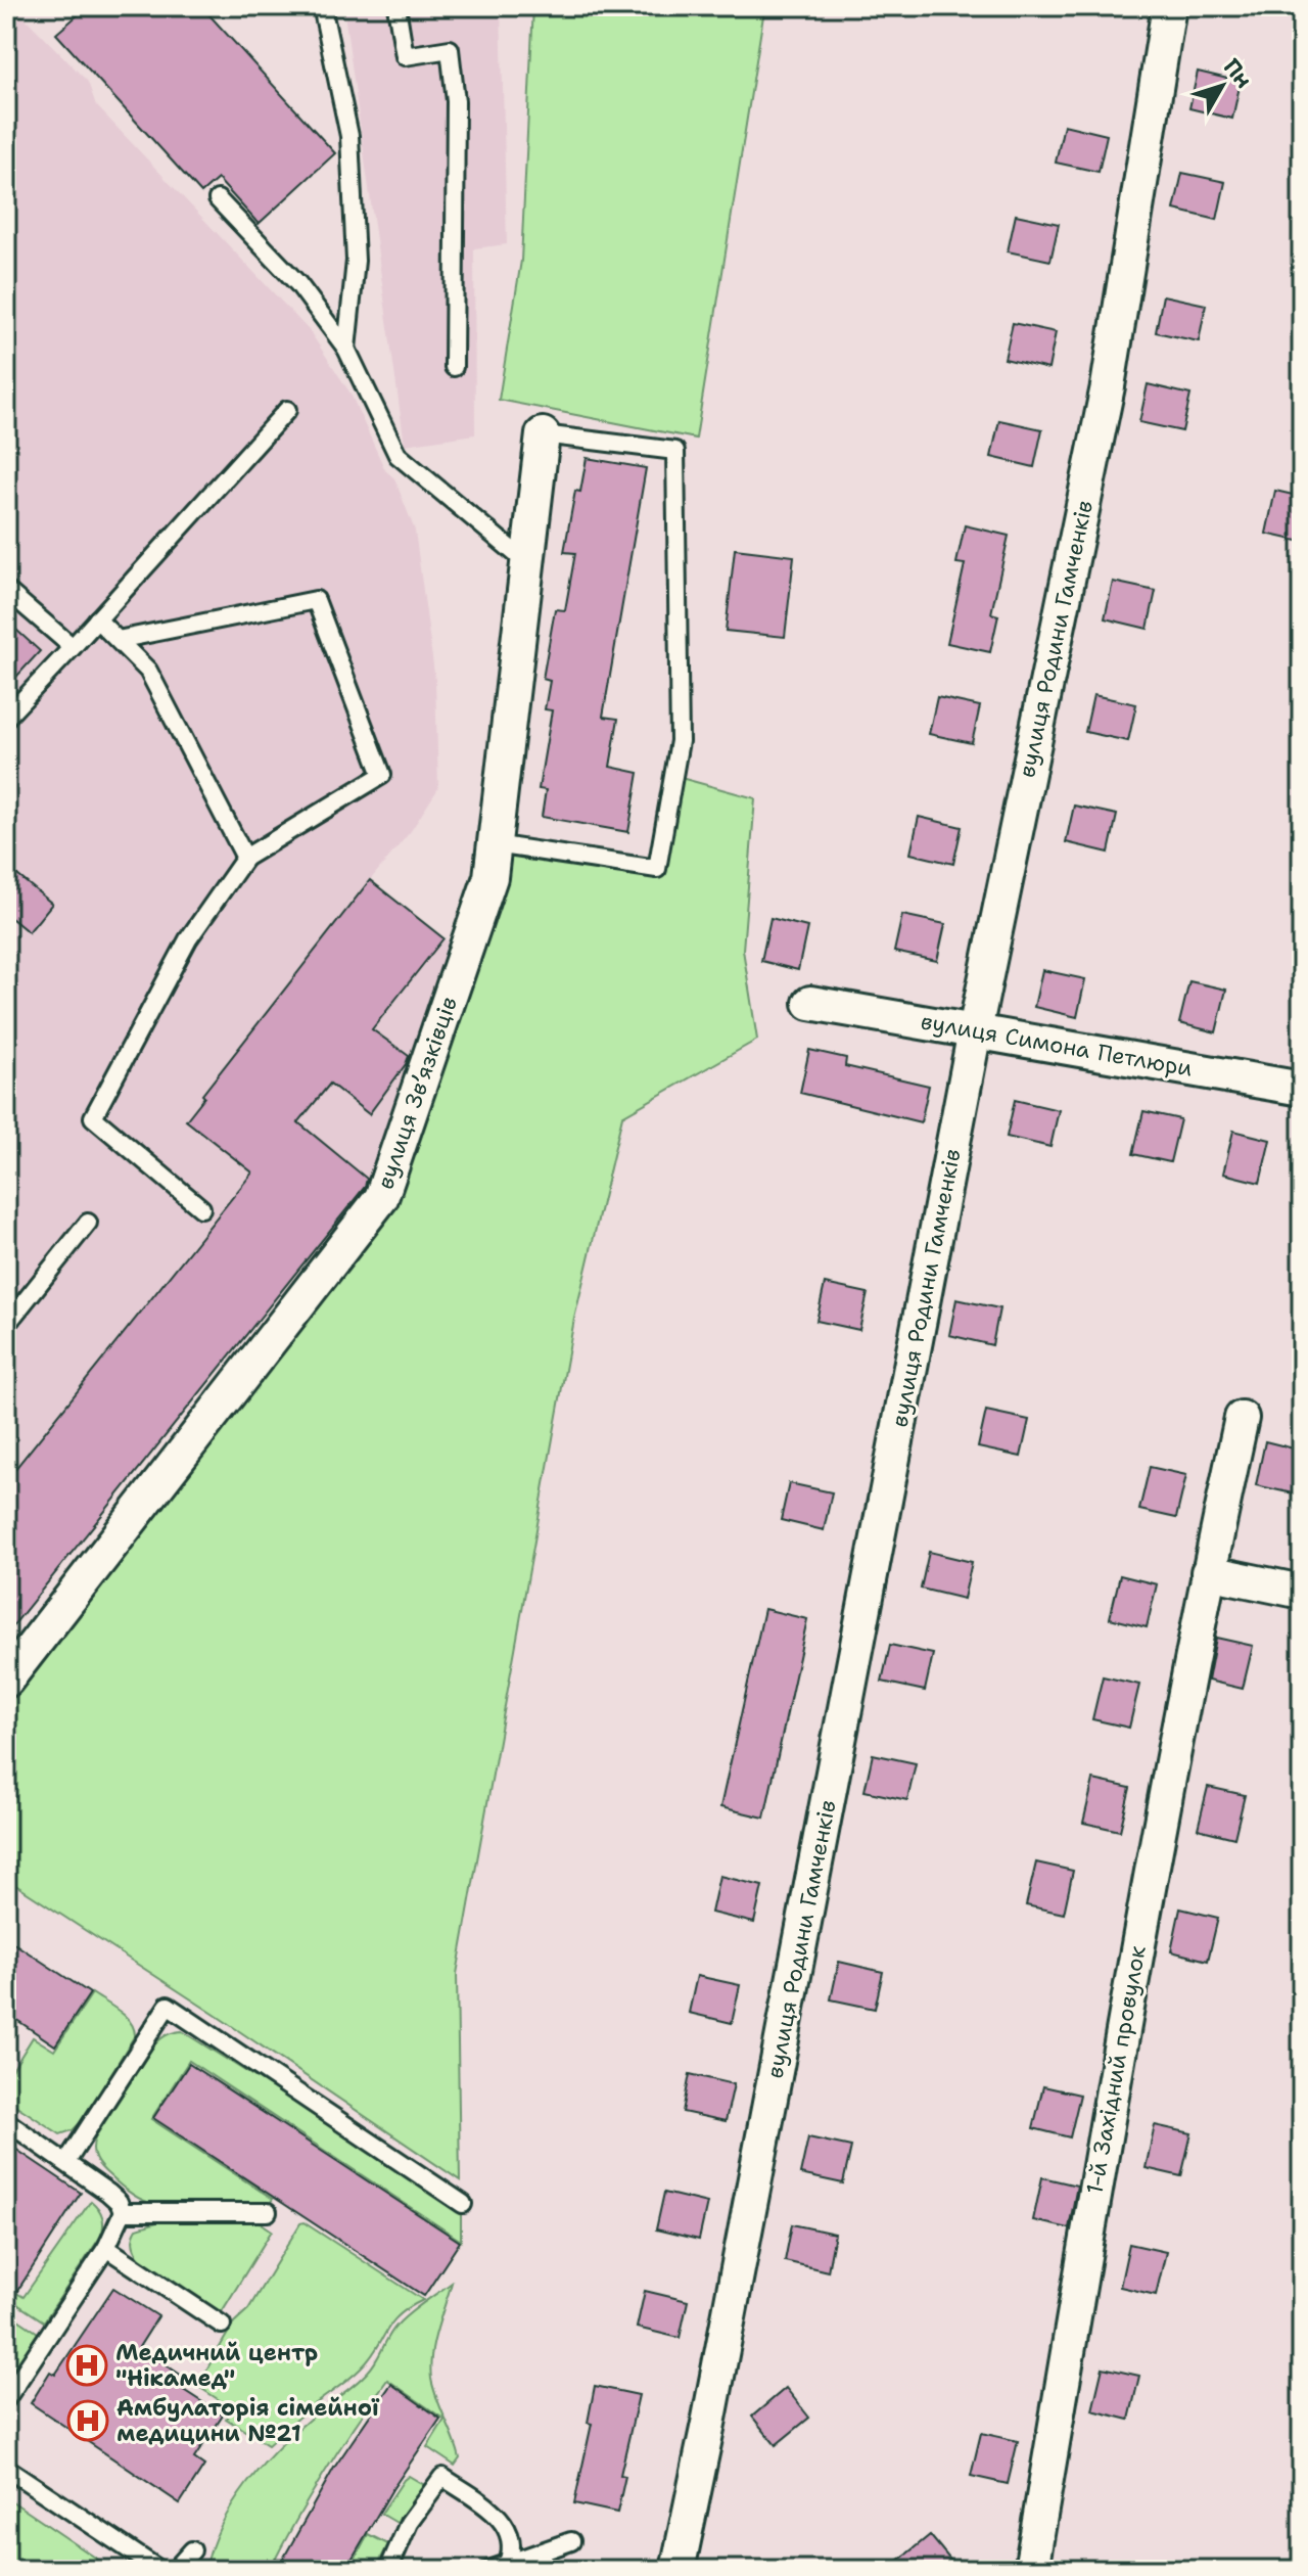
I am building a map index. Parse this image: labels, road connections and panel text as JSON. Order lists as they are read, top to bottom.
{
  "streets": {
    "street": [
      "вулиця Родини Гамченків",
      "вулиця Симона Петлюри",
      "вулиця Звʼязківців",
      "1-й Західний провулок"
    ]
  },
  "crossings": [
    ["вулиця Родини Гамченків", "вулиця Симона Петлюри"]
  ],
  "places": {
    "hospital": ["Медичний центр \"Нікамед\"", "Амбулаторія сімейної медицини №21"]
  },
  "north": "top right"
}
